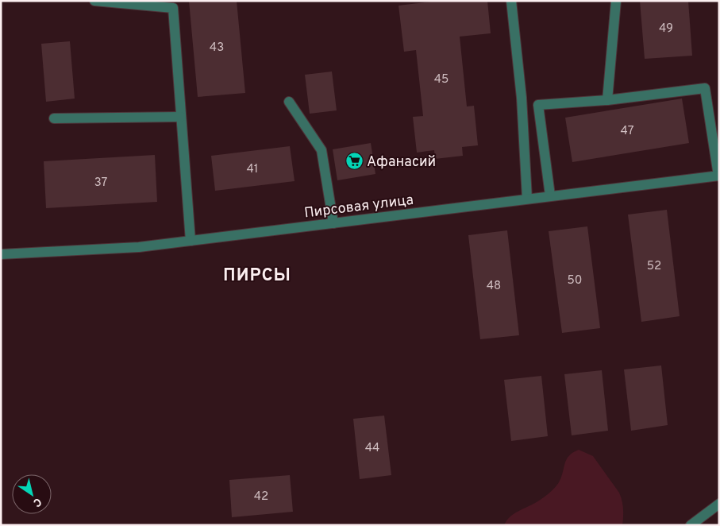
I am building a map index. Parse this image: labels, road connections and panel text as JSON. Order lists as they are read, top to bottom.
{
  "streets": {
    "street": ["Пирсовая улица"]
  },
  "districts": ["ПИРСЫ"],
  "places": {
    "supermarket": ["Афанасий"]
  },
  "house_numbers": [
    "49",
    "43",
    "45",
    "47",
    "41",
    "37",
    "52",
    "50",
    "48",
    "44",
    "42"
  ],
  "north": "bottom right"
}
